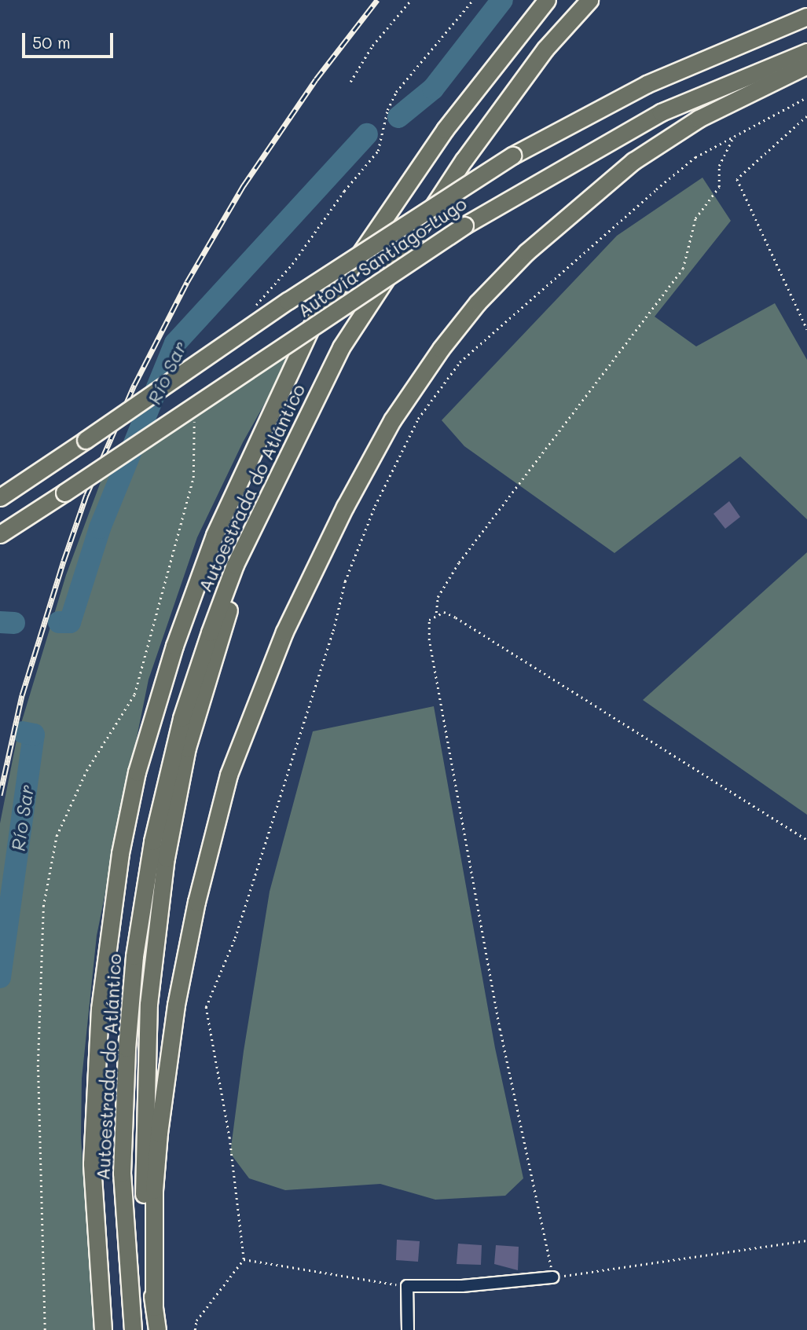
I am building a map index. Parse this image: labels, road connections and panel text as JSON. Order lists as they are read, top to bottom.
{
  "streets": {
    "highway": ["Autovía Santiago-Lugo", "Autoestrada do Atlántico"]
  },
  "water": ["Río Sar"],
  "scale_bar": "50 m"
}
